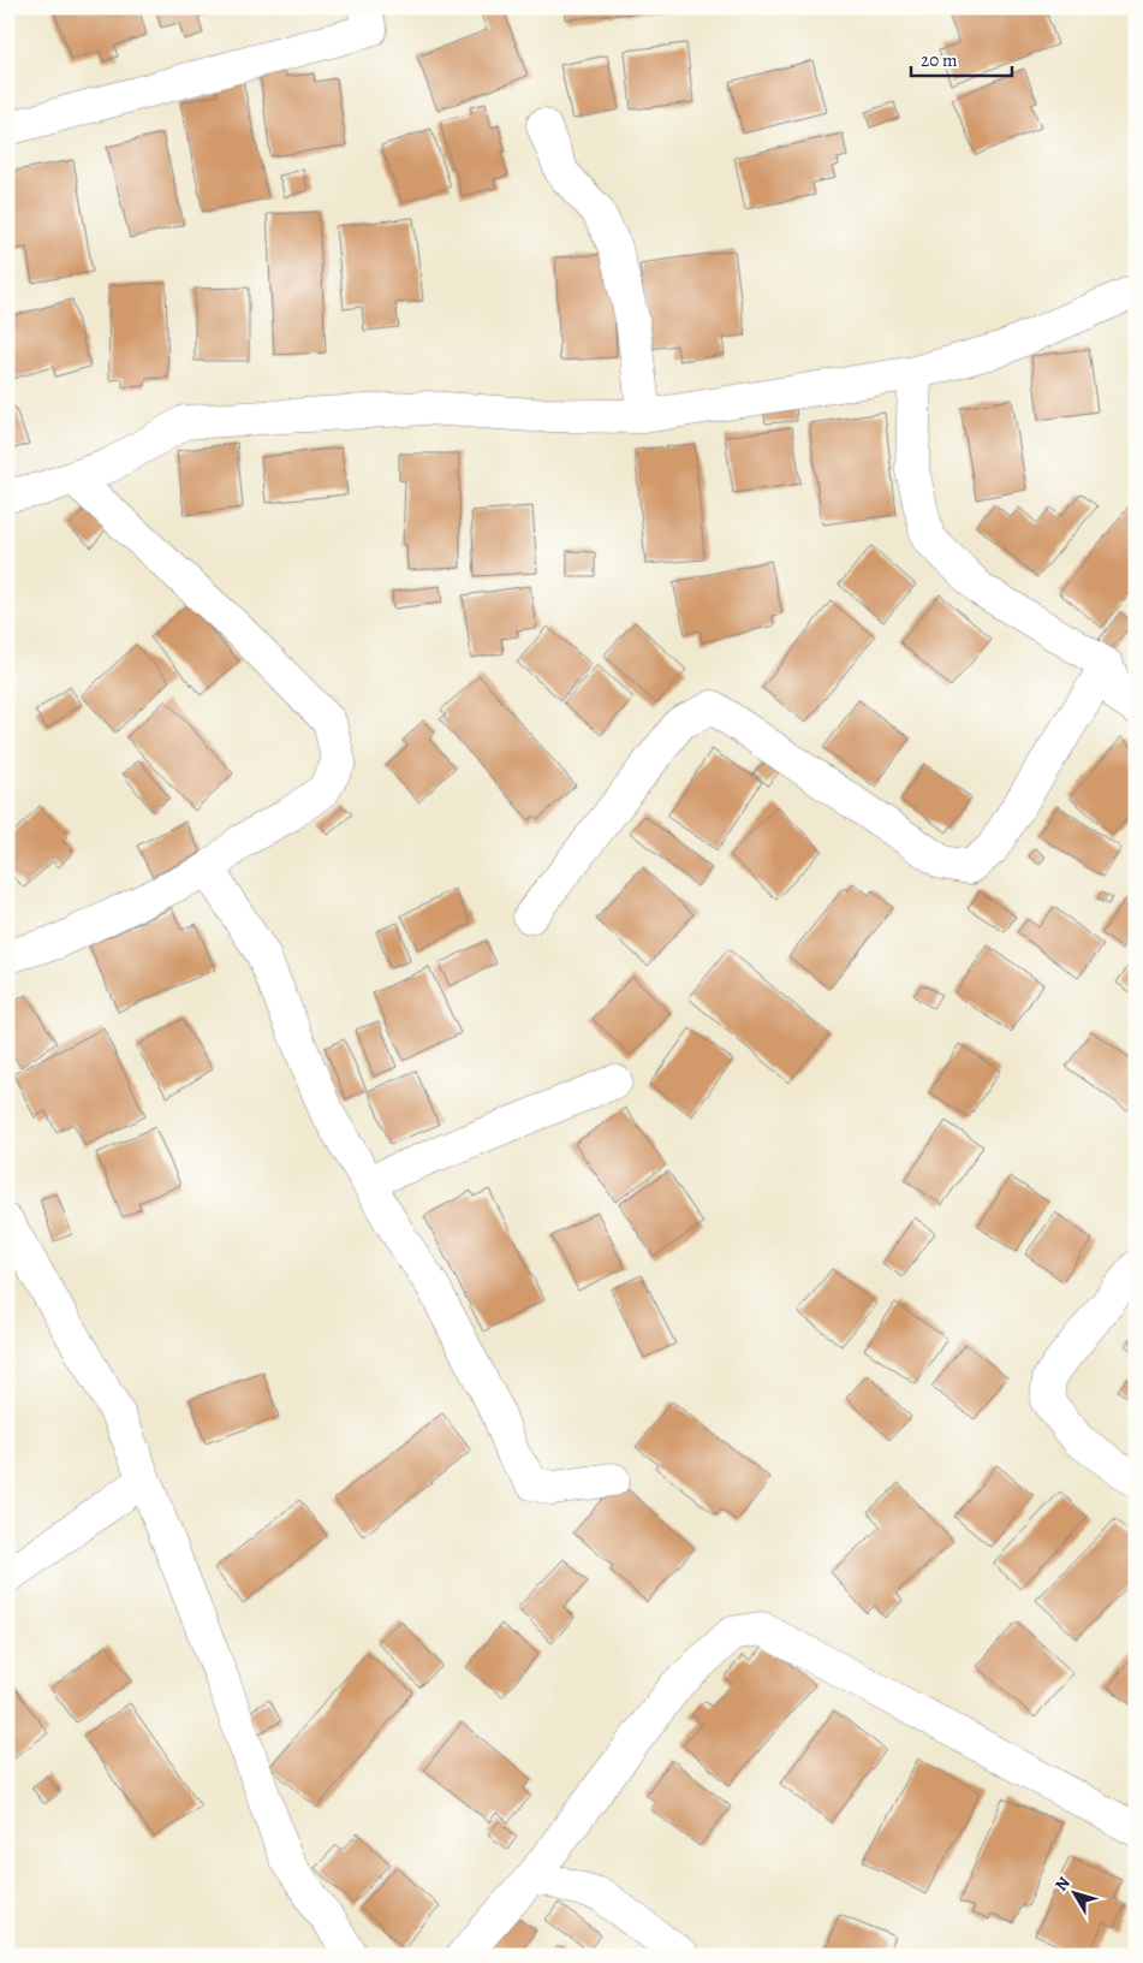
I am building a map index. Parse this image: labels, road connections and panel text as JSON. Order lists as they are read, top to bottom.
{
  "scale_bar": "20 m",
  "north": "top left"
}
